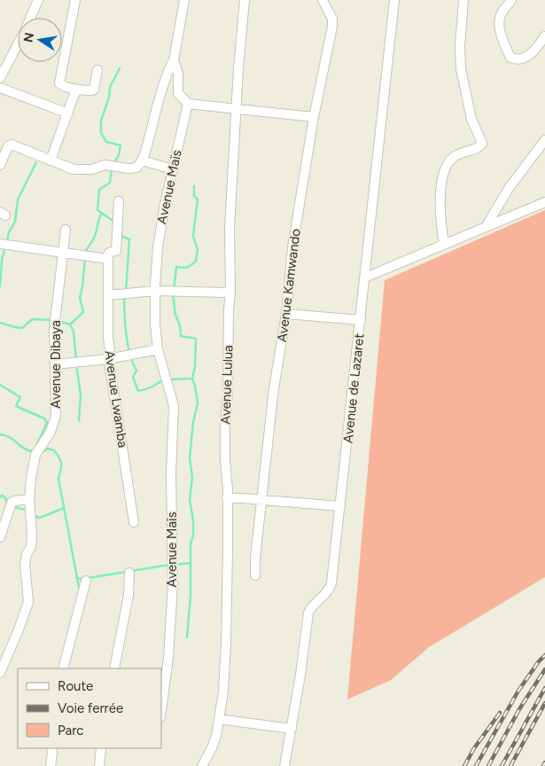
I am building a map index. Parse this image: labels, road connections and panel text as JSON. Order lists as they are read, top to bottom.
{
  "streets": {
    "street": [
      "Avenue Maïs",
      "Avenue Kamwando",
      "Avenue Dibaya",
      "Avenue Lulua",
      "Avenue de Lazaret",
      "Avenue Lwamba"
    ]
  },
  "legend": ["Route", "Voie ferrée", "Parc"],
  "north": "left"
}
